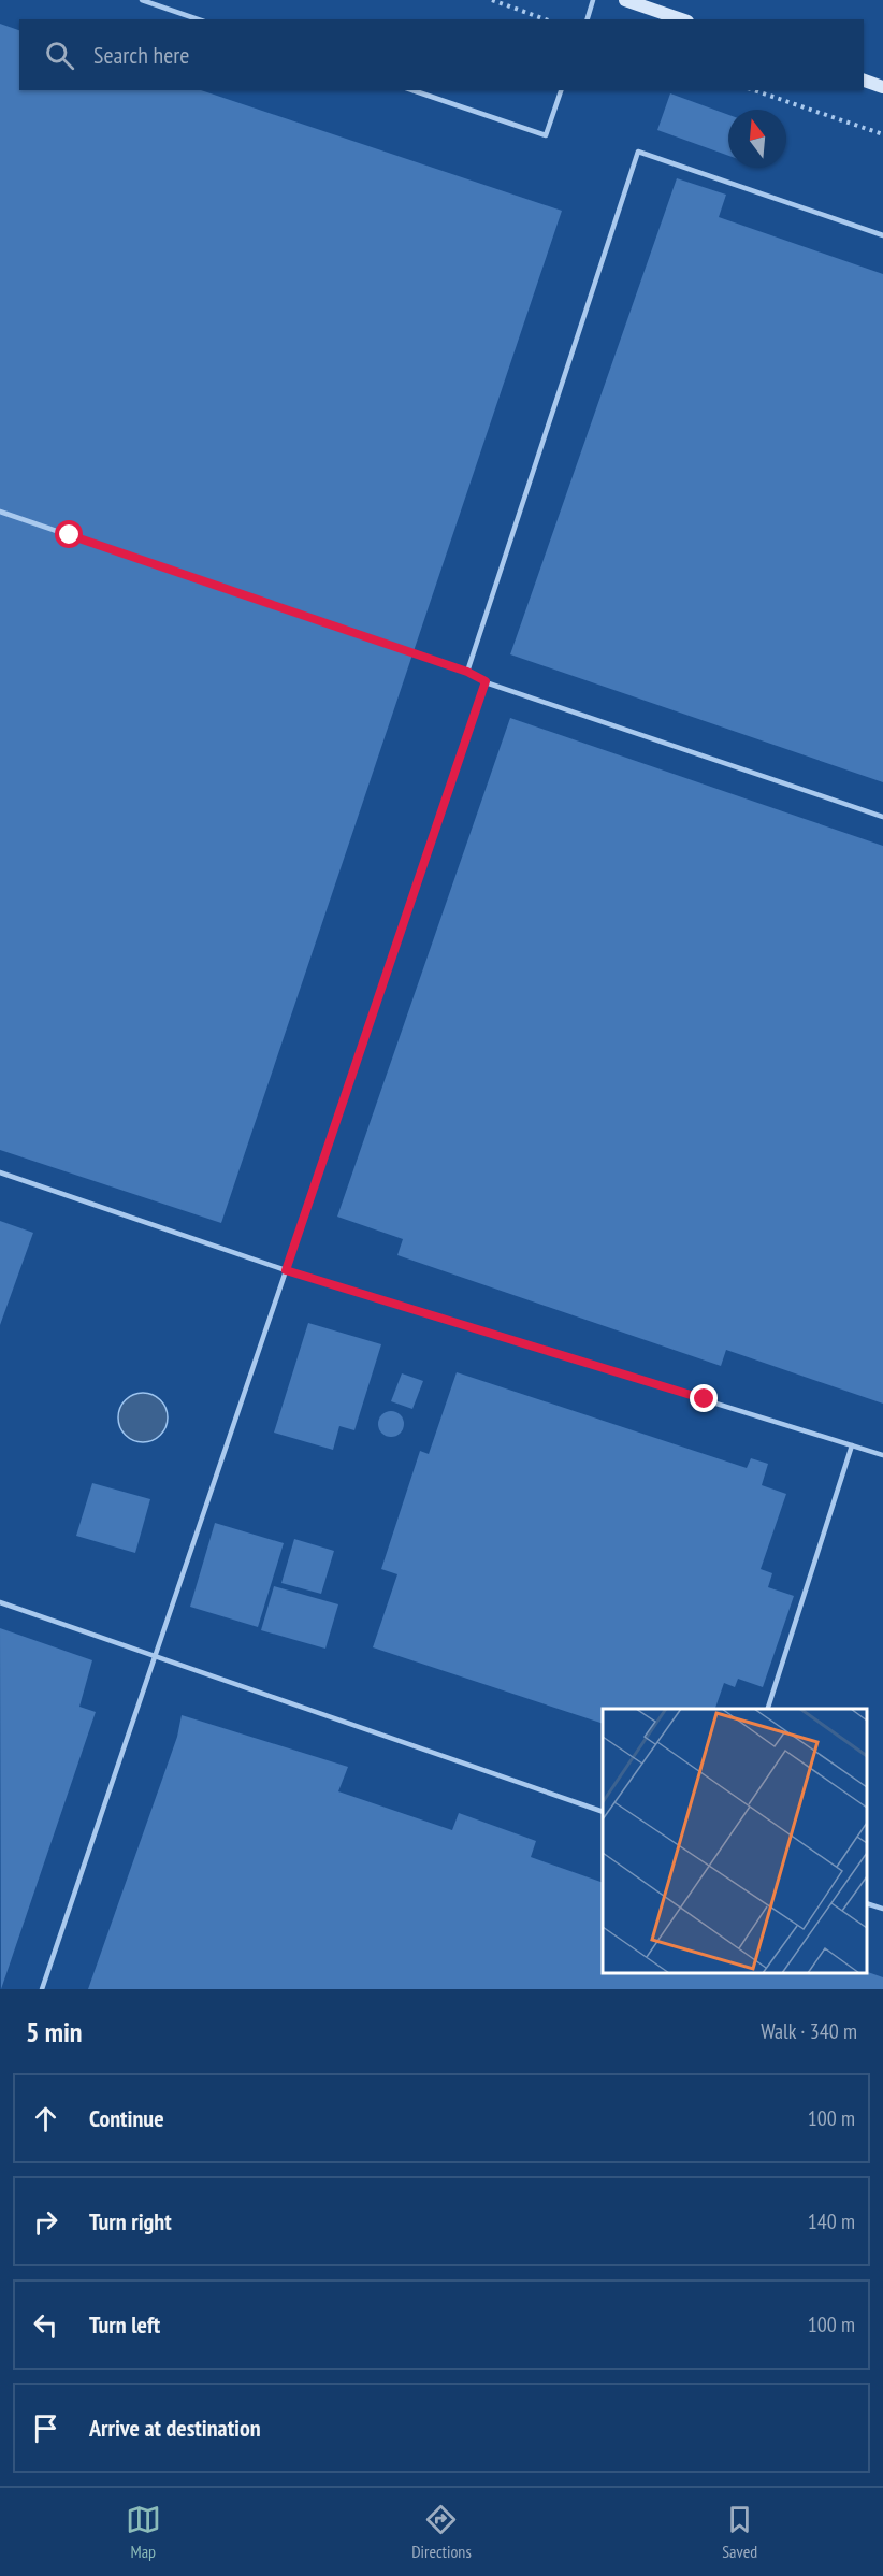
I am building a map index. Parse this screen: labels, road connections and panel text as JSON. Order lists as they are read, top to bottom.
{
  "north": "top",
  "page": {
    "search": "Search here",
    "heading": ["5 min", "Walk · 340 m"],
    "list": [
      ["Continue", "100 m"],
      ["Turn right", "140 m"],
      ["Turn left", "100 m"],
      "Arrive at destination"
    ],
    "nav": ["Map", "Directions", "Saved"]
  }
}
